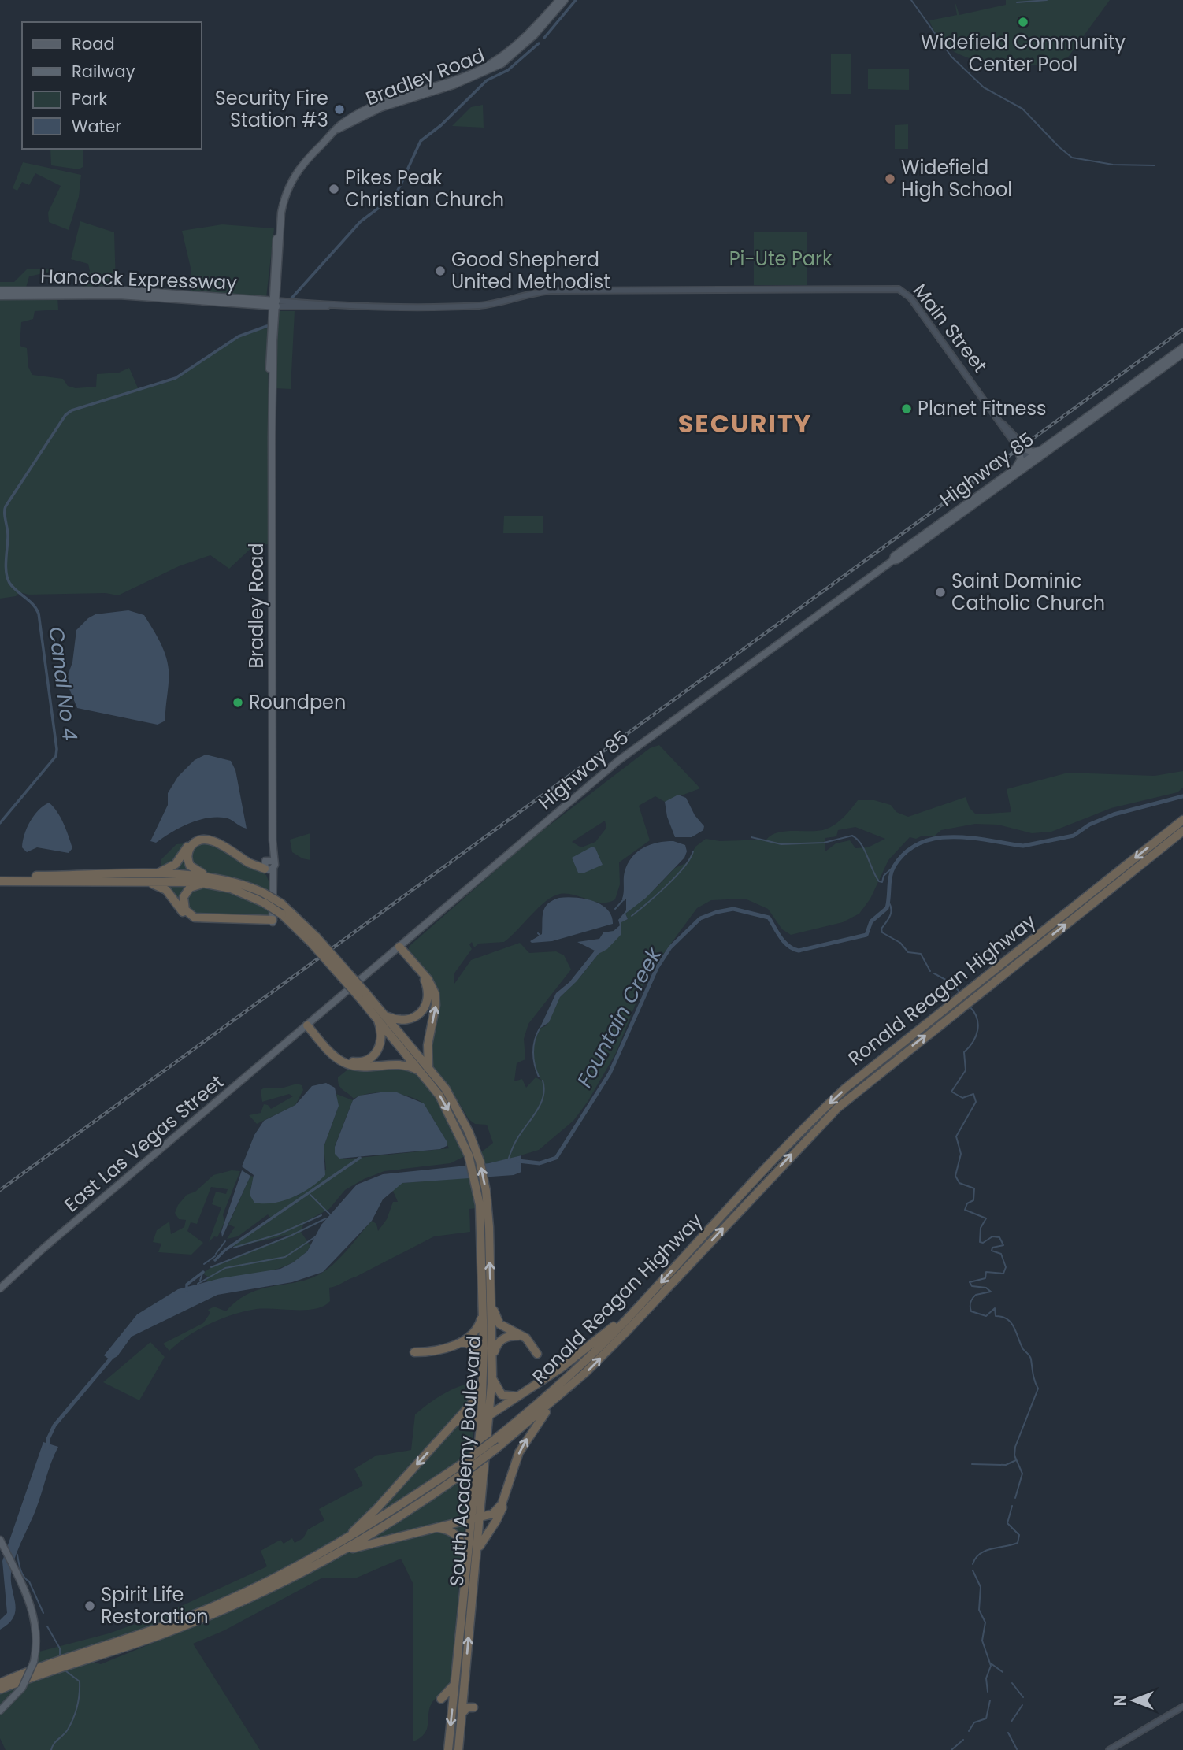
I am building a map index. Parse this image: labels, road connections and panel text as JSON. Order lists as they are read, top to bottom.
{
  "streets": {
    "highway": ["Ronald Reagan Highway", "South Academy Boulevard"],
    "main road": [
      "Bradley Road",
      "Hancock Expressway",
      "Main Street",
      "Highway 85",
      "East Las Vegas Street"
    ]
  },
  "crossings": [
    ["Bradley Road", "Hancock Expressway"],
    ["Bradley Road", "Main Street"],
    ["Hancock Expressway", "Main Street"],
    ["Main Street", "Highway 85"],
    ["Highway 85", "East Las Vegas Street"]
  ],
  "districts": ["SECURITY"],
  "water": ["Canal No 4", "Fountain Creek"],
  "parks": ["Pi-Ute Park"],
  "places": [
    "Widefield Community Center Pool",
    "Security Fire Station #3",
    "Widefield High School",
    "Pikes Peak Christian Church",
    "Good Shepherd United Methodist",
    "Planet Fitness",
    "Saint Dominic Catholic Church",
    "Roundpen",
    "Spirit Life Restoration"
  ],
  "legend": [
    "Road",
    "Railway",
    "Park",
    "Water"
  ],
  "north": "left"
}
